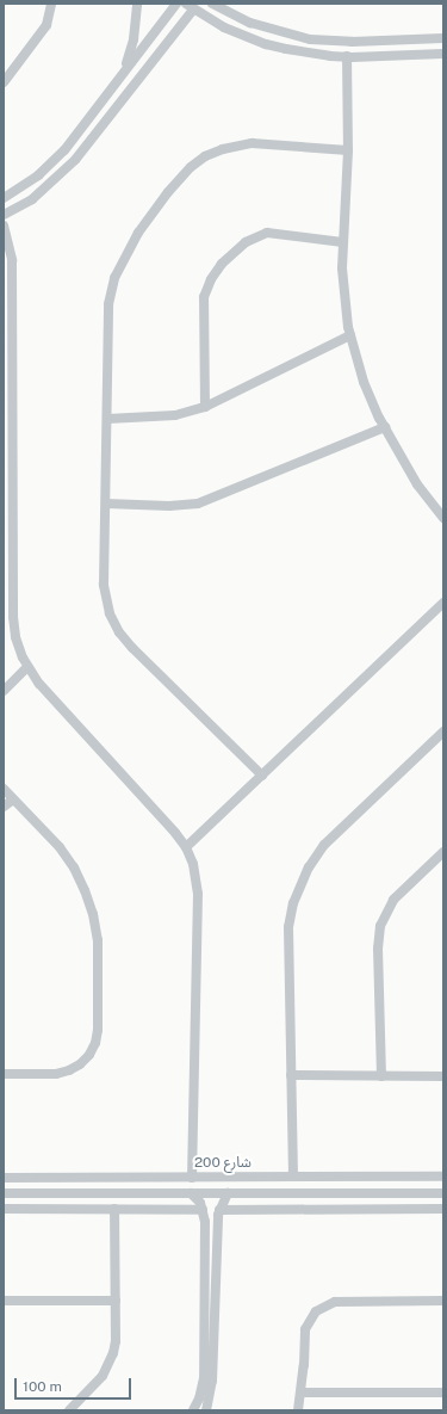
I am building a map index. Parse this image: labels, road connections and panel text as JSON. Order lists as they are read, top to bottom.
{
  "streets": {
    "street": ["شارع 200"]
  },
  "scale_bar": "100 m"
}
